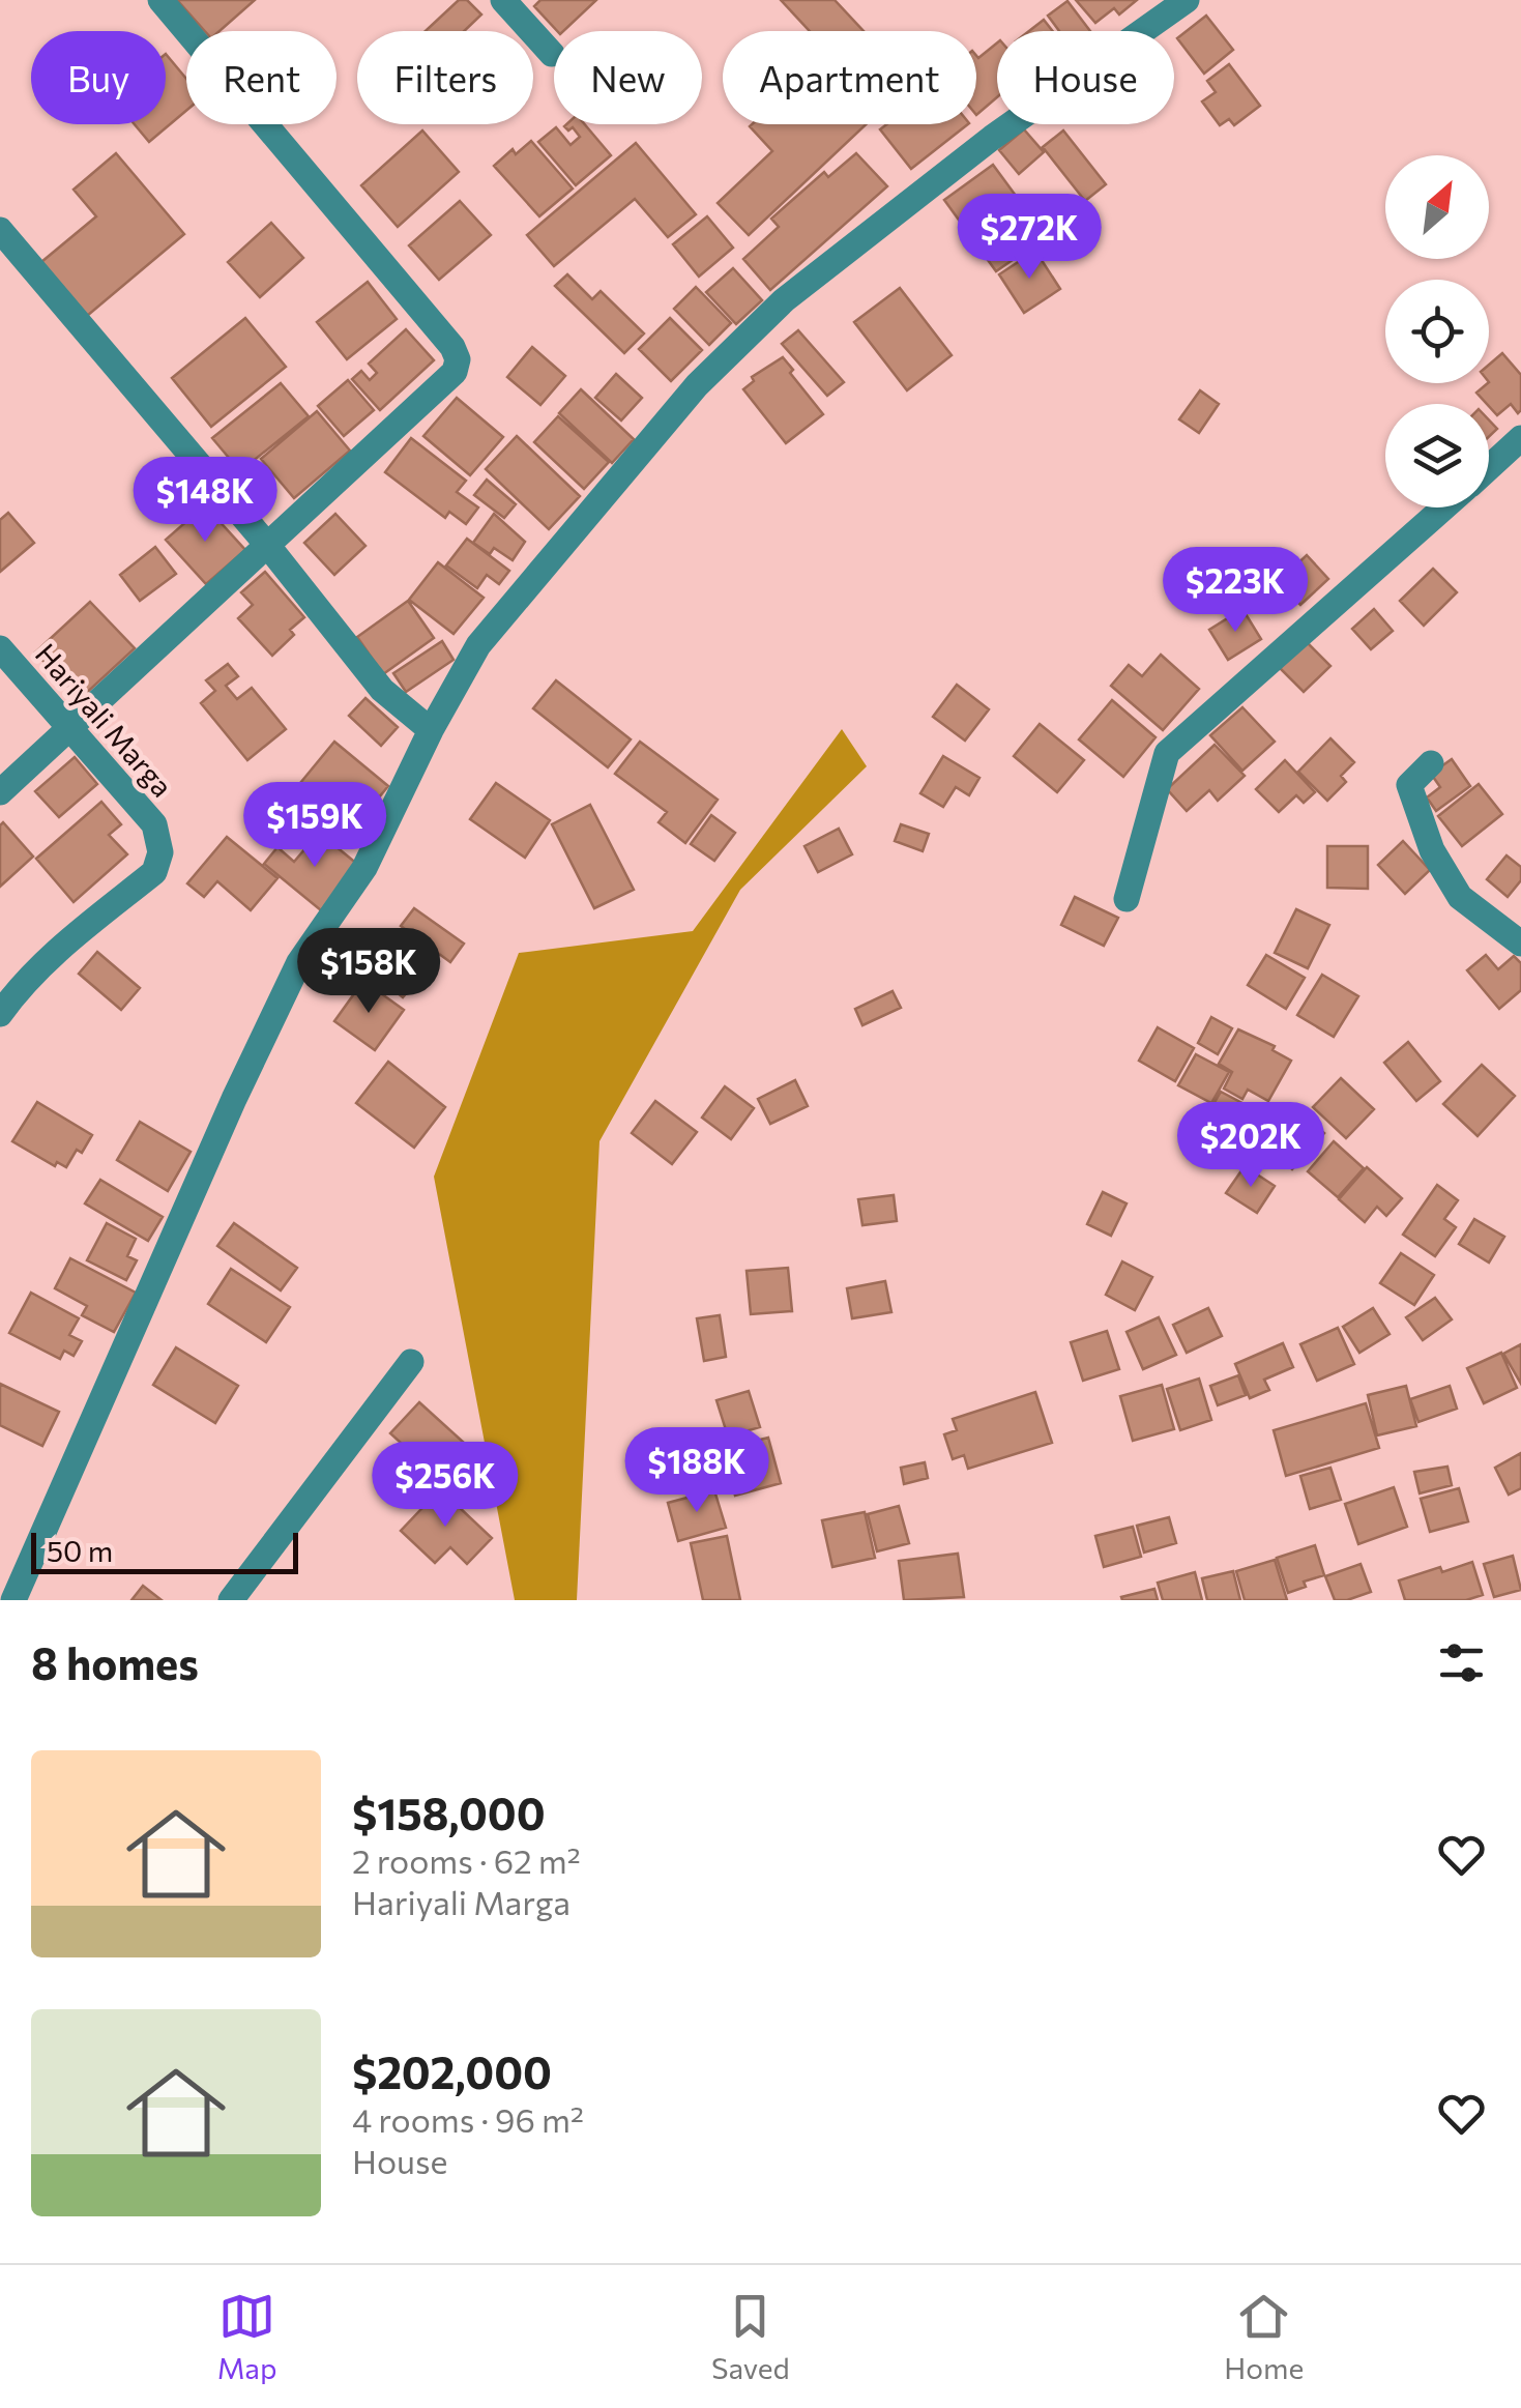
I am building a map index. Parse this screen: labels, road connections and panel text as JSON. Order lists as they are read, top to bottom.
{
  "streets": {
    "street": ["Hariyali Marga"]
  },
  "scale_bar": "50 m",
  "north": "top right",
  "page": {
    "chip": [
      "Buy",
      "Rent",
      "Filters",
      "New",
      "Apartment",
      "House"
    ],
    "price": [
      "$272K",
      "$148K",
      "$223K",
      "$159K",
      "$158K",
      "$202K",
      "$188K",
      "$256K"
    ],
    "scale": "50 m",
    "heading": "8 homes",
    "list": [
      {
        "name": "$158,000",
        "note": "2 rooms · 62 m² · Hariyali Marga"
      },
      {
        "name": "$202,000",
        "note": "4 rooms · 96 m² · House"
      }
    ],
    "tabs": ["Map", "Saved", "Home"]
  }
}
